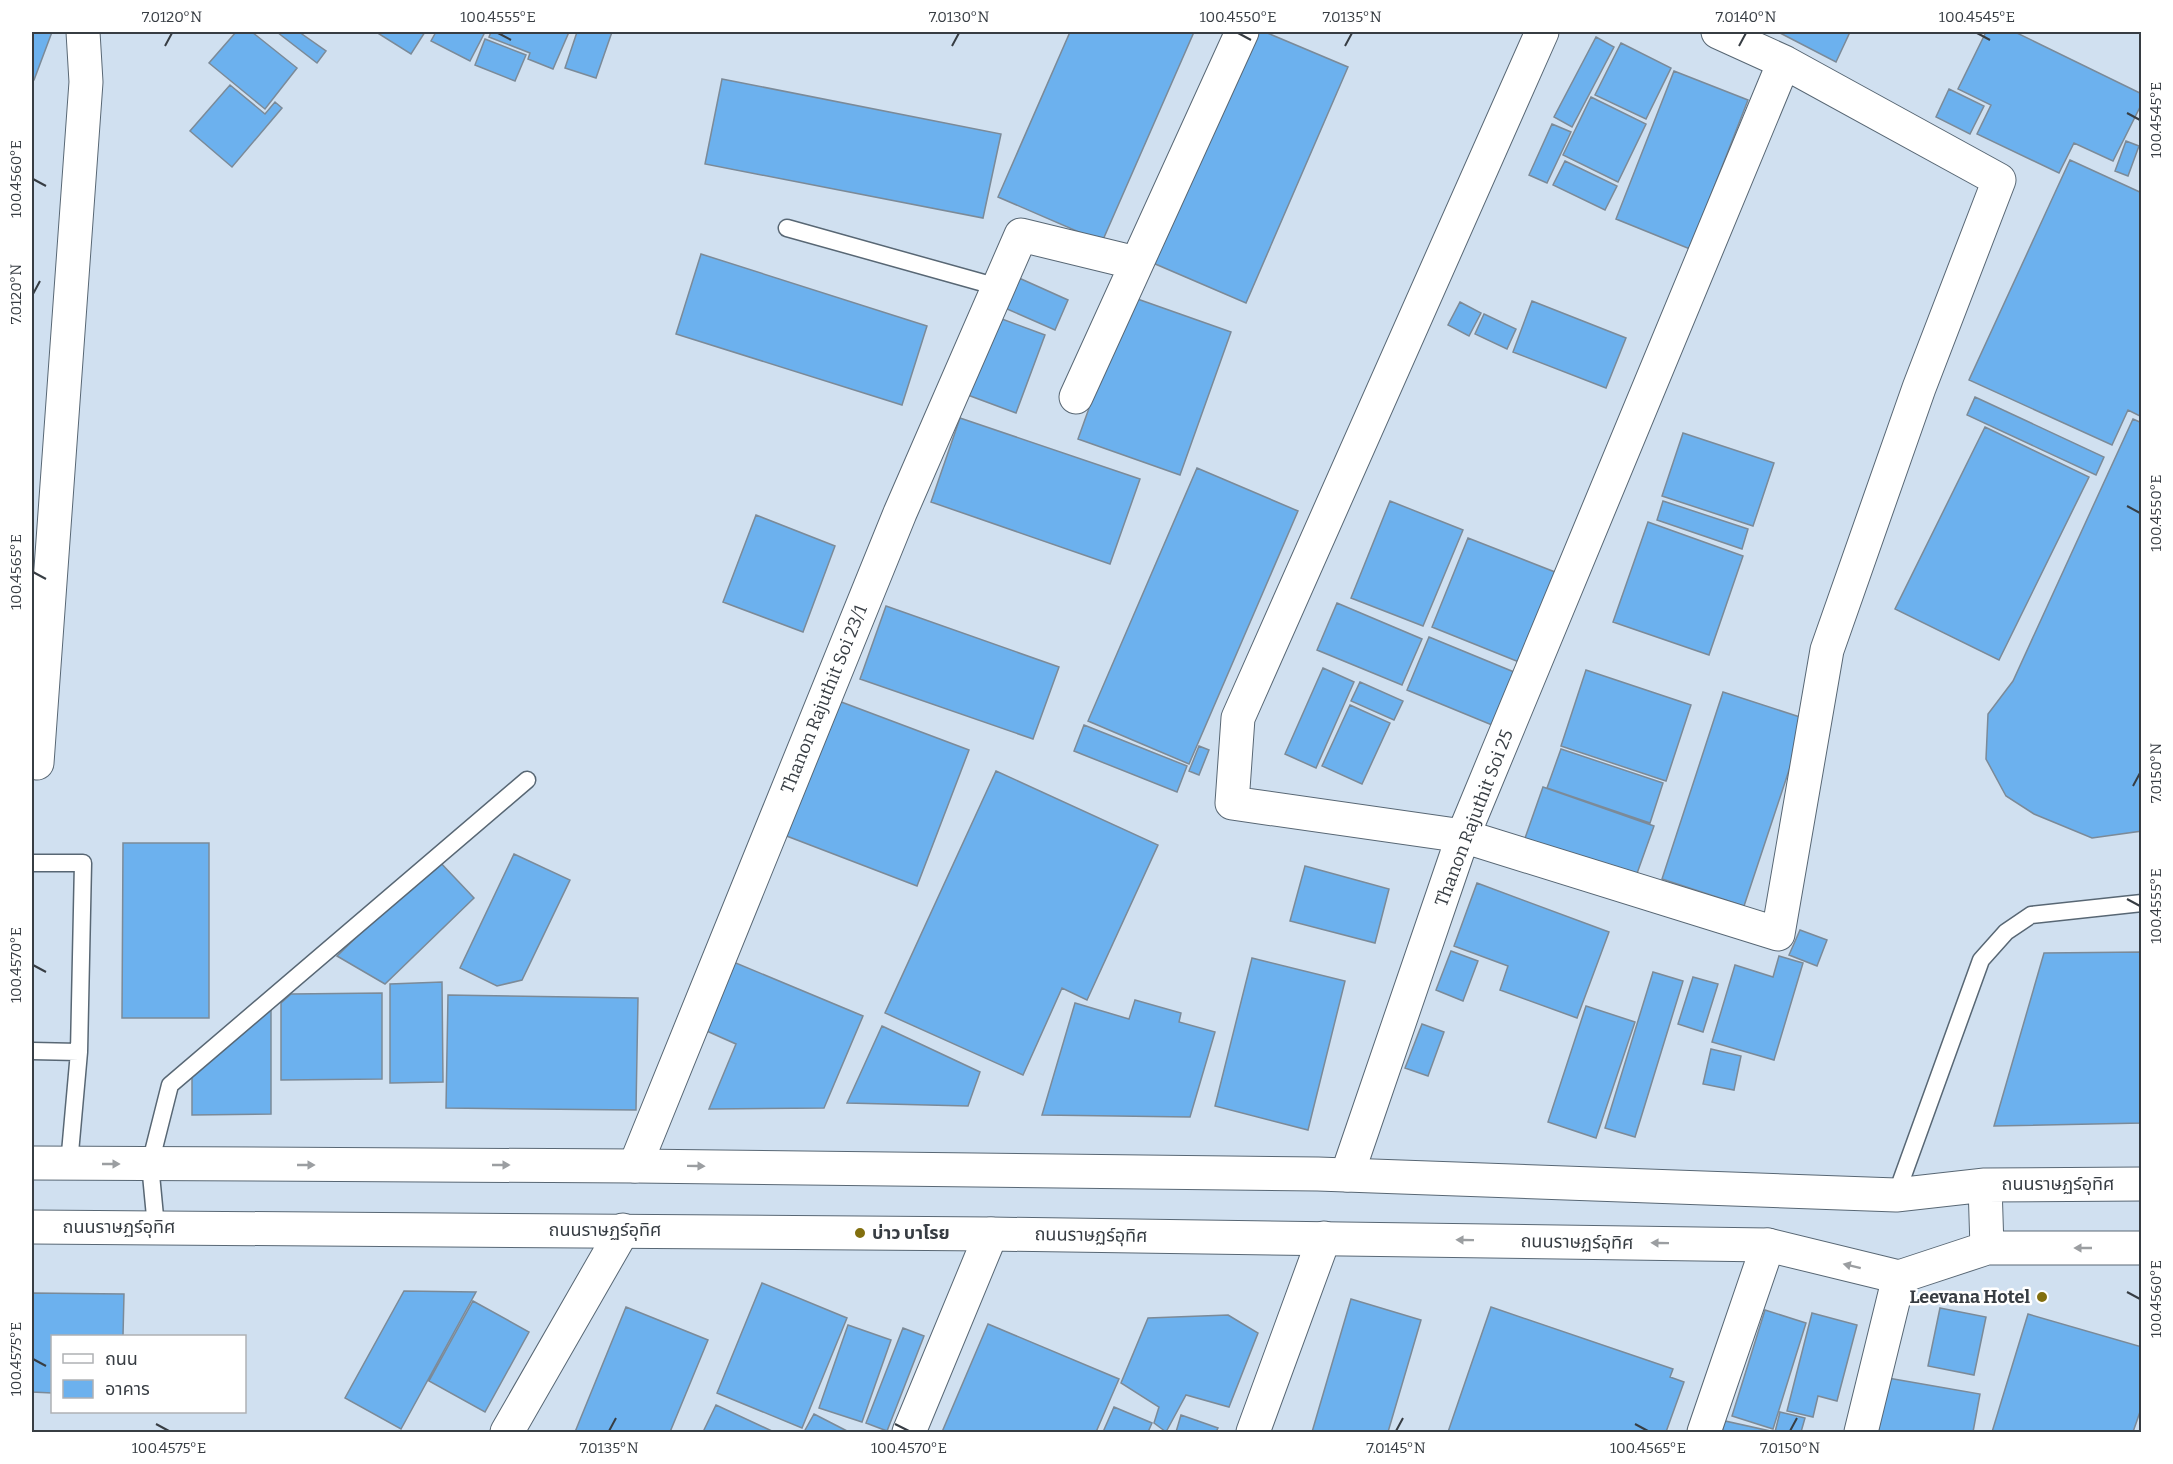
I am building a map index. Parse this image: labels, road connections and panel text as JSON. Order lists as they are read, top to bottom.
{
  "streets": {
    "street": ["Thanon Rajuthit Soi 23/1", "Thanon Rajuthit Soi 25", "ถนนราษฏร์อุทิศ"]
  },
  "crossings": [
    ["Thanon Rajuthit Soi 23/1", "ถนนราษฏร์อุทิศ"],
    ["Thanon Rajuthit Soi 25", "ถนนราษฏร์อุทิศ"]
  ],
  "places": ["บ่าว บาโรย", "Leevana Hotel"],
  "legend": ["ถนน", "อาคาร"],
  "coordinates": [
    "7.0120°N",
    "100.4555°E",
    "7.0130°N",
    "100.4550°E",
    "7.0135°N",
    "7.0140°N",
    "100.4545°E",
    "100.4560°E",
    "100.4565°E",
    "7.0150°N",
    "100.4570°E",
    "100.4575°E",
    "7.0145°N"
  ]
}
